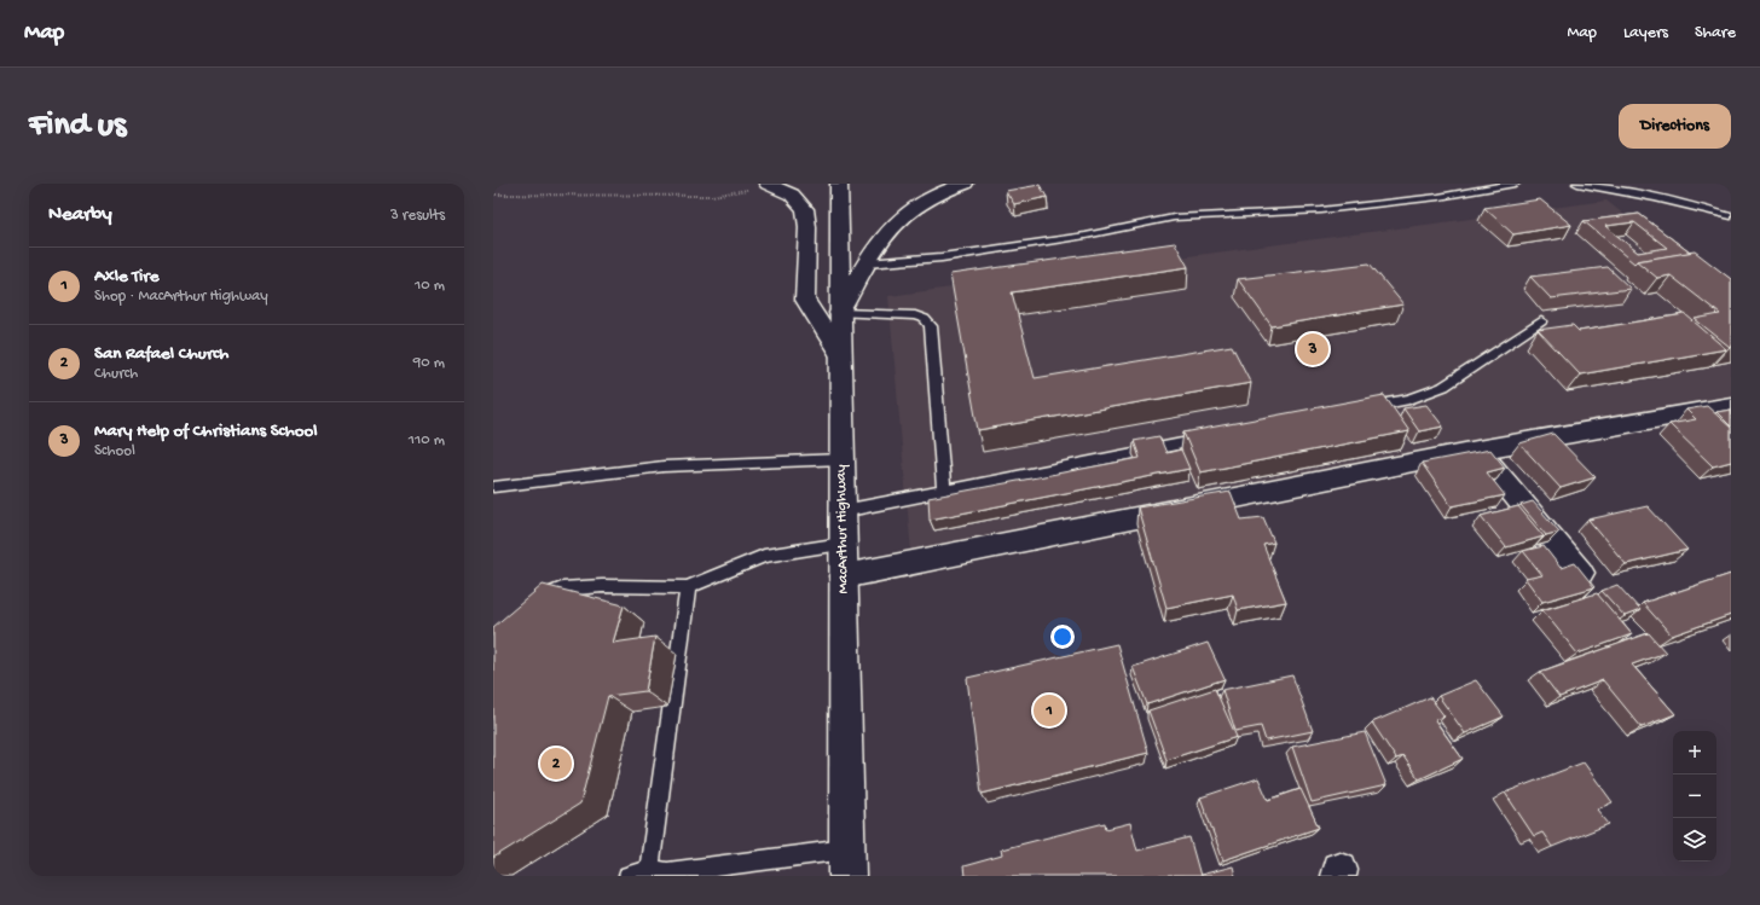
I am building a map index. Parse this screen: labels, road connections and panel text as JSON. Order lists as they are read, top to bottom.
{
  "streets": {
    "main road": ["MacArthur Highway"]
  },
  "page": {
    "header": "Map",
    "nav": ["Map", "Layers", "Share"],
    "buttons": "Directions",
    "title": "Find us",
    "heading": ["Nearby", "3 results"],
    "list": [
      {
        "mark": "1",
        "name": "Axle Tire",
        "note": "Shop · MacArthur Highway",
        "value": "10 m"
      },
      {
        "mark": "2",
        "name": "San Rafael Church",
        "note": "Church",
        "value": "90 m"
      },
      {
        "mark": "3",
        "name": "Mary Help of Christians School",
        "note": "School",
        "value": "110 m"
      }
    ],
    "pins": ["3", "1", "2"],
    "map_buttons": ["+", "−"]
  }
}
